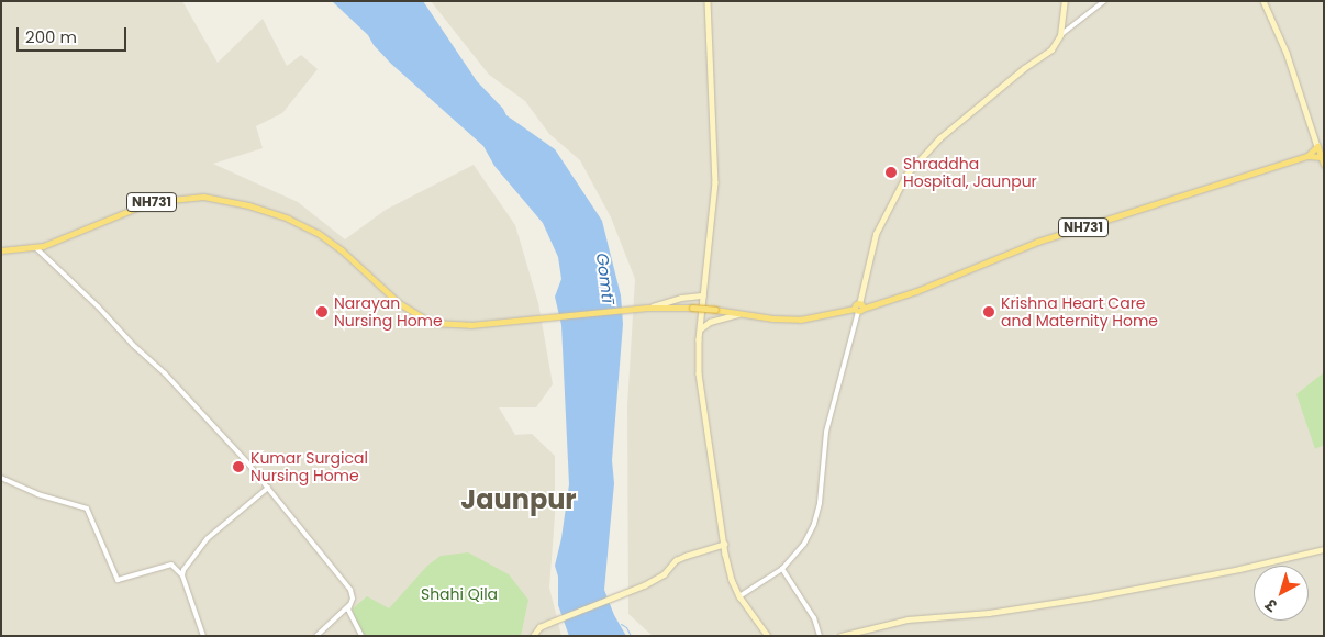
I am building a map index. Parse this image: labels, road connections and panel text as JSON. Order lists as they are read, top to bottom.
{
  "streets": {
    "highway": ["NH731"]
  },
  "districts": ["Jaunpur"],
  "water": ["Gomtī"],
  "parks": ["Shahi Qila"],
  "places": [
    "Shraddha Hospital, Jaunpur",
    "Narayan Nursing Home",
    "Krishna Heart Care and Maternity Home",
    "Kumar Surgical Nursing Home"
  ],
  "scale_bar": "200 m",
  "north": "bottom left"
}
